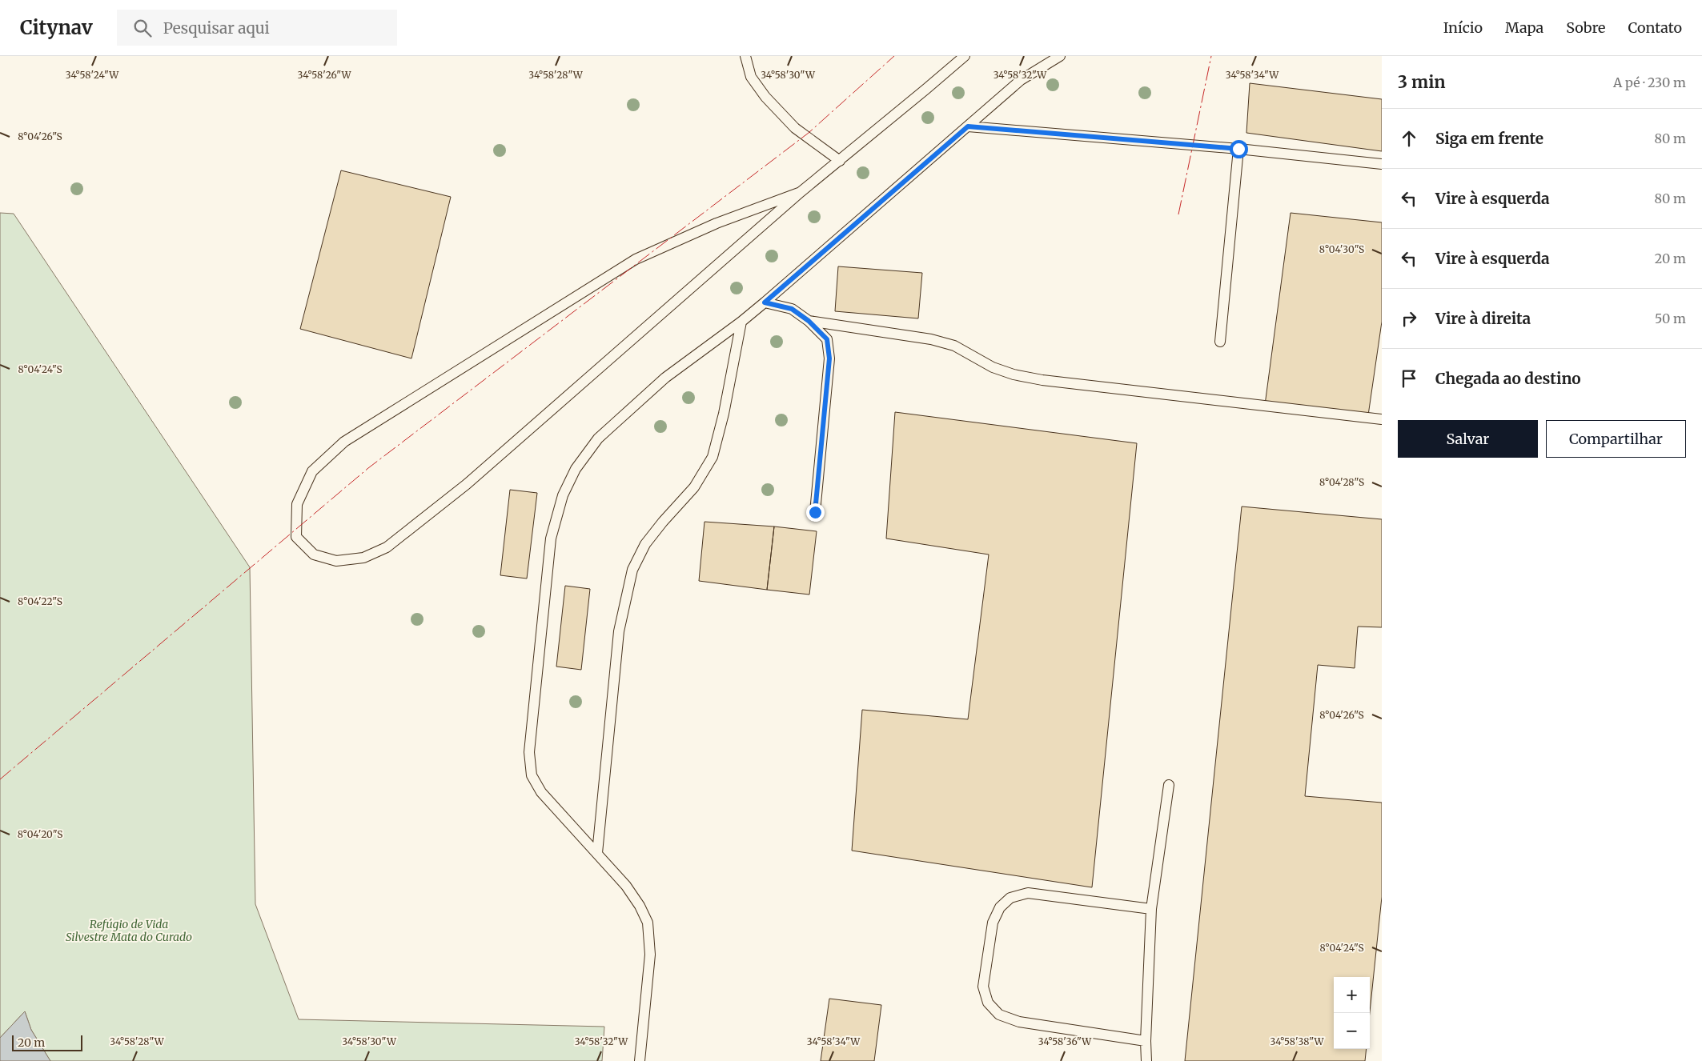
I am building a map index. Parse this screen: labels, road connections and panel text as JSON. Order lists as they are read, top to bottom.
{
  "parks": ["Refúgio de Vida Silvestre Mata do Curado"],
  "scale_bar": "20 m",
  "page": {
    "header": "Citynav",
    "search": "Pesquisar aqui",
    "nav": [
      "Início",
      "Mapa",
      "Sobre",
      "Contato"
    ],
    "heading": ["3 min", "A pé · 230 m"],
    "list": [
      ["Siga em frente", "80 m"],
      ["Vire à esquerda", "80 m"],
      ["Vire à esquerda", "20 m"],
      ["Vire à direita", "50 m"],
      "Chegada ao destino"
    ],
    "buttons": ["Salvar", "Compartilhar"],
    "map_buttons": ["+", "−"],
    "scale": "20 m"
  },
  "coordinates": [
    "34°58'28\"W",
    "34°58'32\"W",
    "34°58'34\"W",
    "34°58'24\"W",
    "34°58'26\"W",
    "34°58'30\"W",
    "8°04'26\"S",
    "8°04'30\"S",
    "8°04'24\"S",
    "8°04'28\"S",
    "8°04'22\"S",
    "8°04'20\"S",
    "34°58'36\"W",
    "34°58'38\"W"
  ]
}
